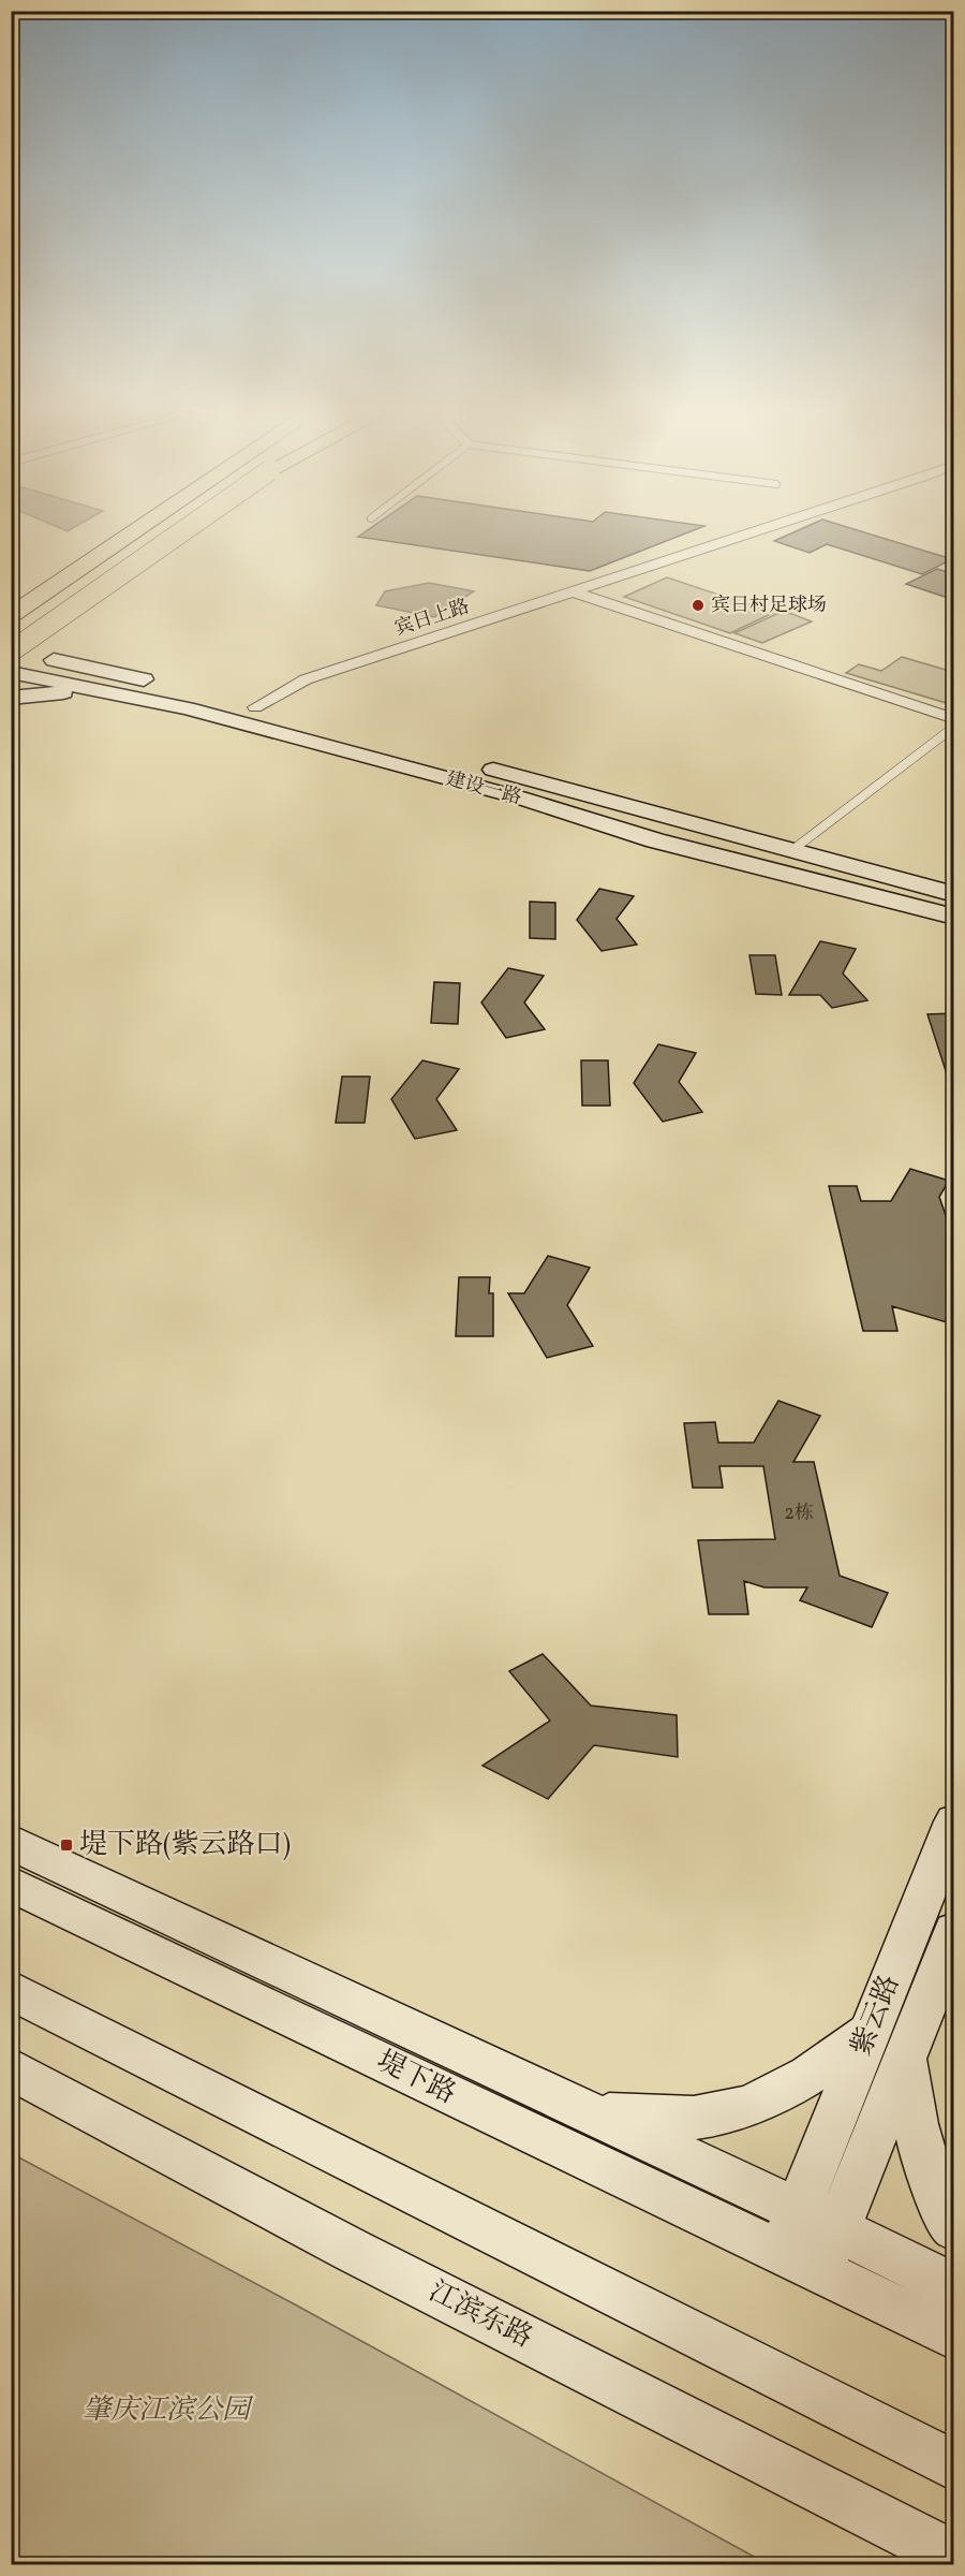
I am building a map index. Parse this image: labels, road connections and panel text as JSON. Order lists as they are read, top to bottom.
{
  "streets": {
    "main road": [
      "建设一路",
      "紫云路",
      "堤下路",
      "江滨东路"
    ],
    "street": ["宾日上路"]
  },
  "crossings": [
    ["宾日上路", "建设一路"],
    ["紫云路", "堤下路"]
  ],
  "parks": ["肇庆江滨公园"],
  "places": {
    "other": ["宾日村足球场"],
    "transit": ["堤下路(紫云路口)"]
  },
  "house_numbers": ["2栋"]
}
